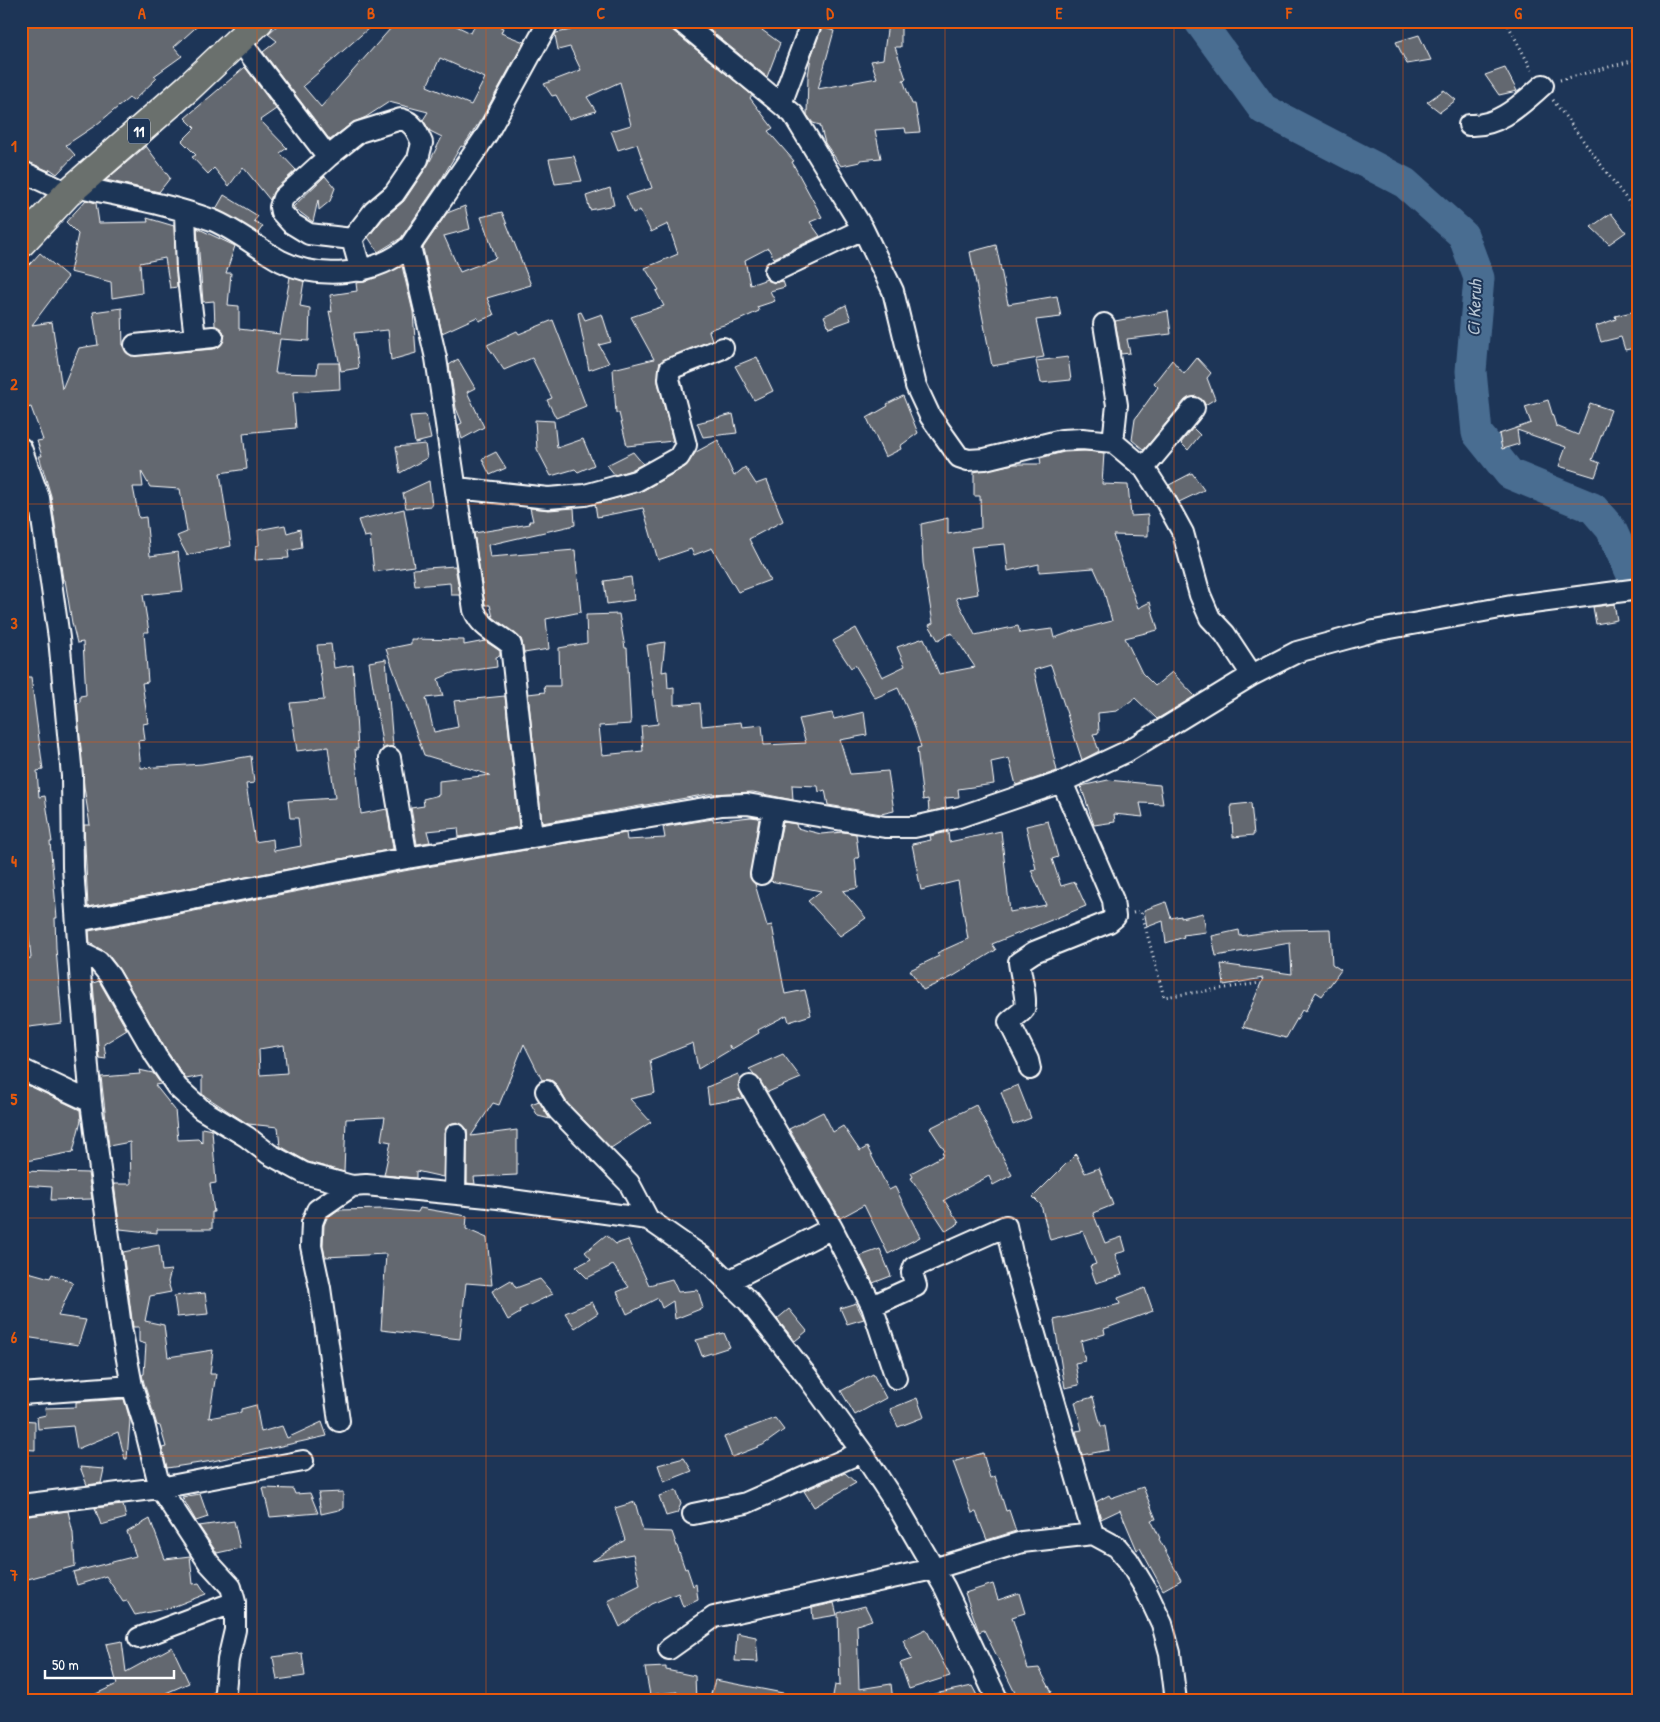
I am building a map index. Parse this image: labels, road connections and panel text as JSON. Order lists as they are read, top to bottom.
{
  "streets": {
    "highway": ["11"]
  },
  "water": ["Ci Keruh"],
  "scale_bar": "50 m",
  "grid": {
    "columns": [
      "A",
      "B",
      "C",
      "D",
      "E",
      "F",
      "G"
    ],
    "rows": [
      "1",
      "2",
      "3",
      "4",
      "5",
      "6",
      "7"
    ]
  }
}
